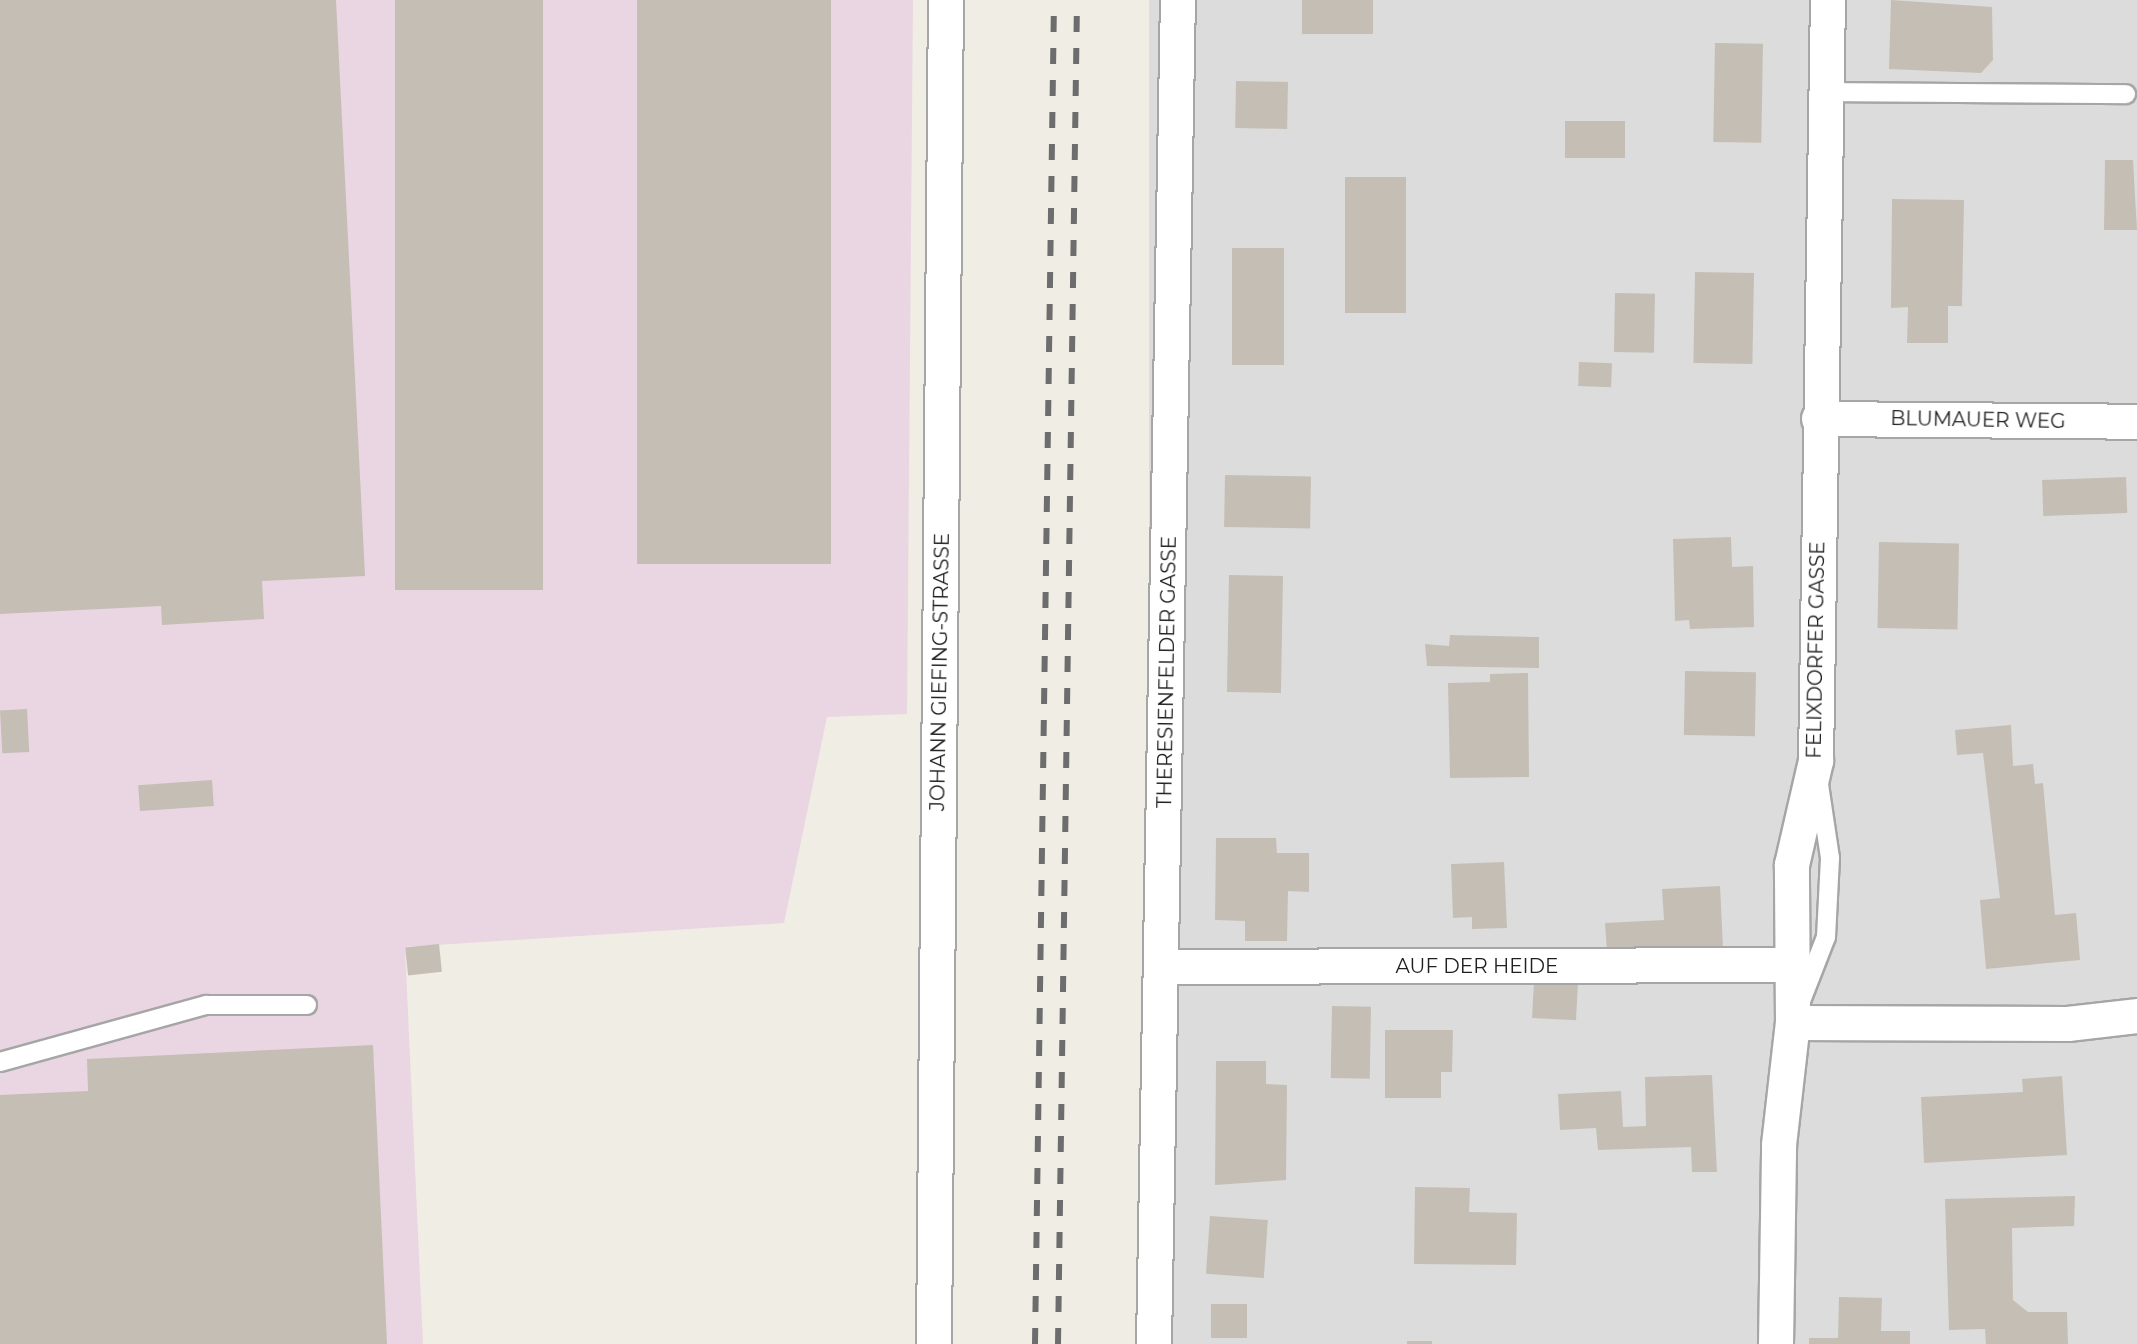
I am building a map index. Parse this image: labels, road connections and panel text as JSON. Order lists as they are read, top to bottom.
{
  "streets": {
    "street": [
      "BLUMAUER WEG",
      "FELIXDORFER GASSE",
      "JOHANN GIEFING-STRASSE",
      "THERESIENFELDER GASSE",
      "AUF DER HEIDE"
    ]
  },
  "crossings": [
    ["BLUMAUER WEG", "FELIXDORFER GASSE"],
    ["FELIXDORFER GASSE", "AUF DER HEIDE"],
    ["THERESIENFELDER GASSE", "AUF DER HEIDE"]
  ]
}
